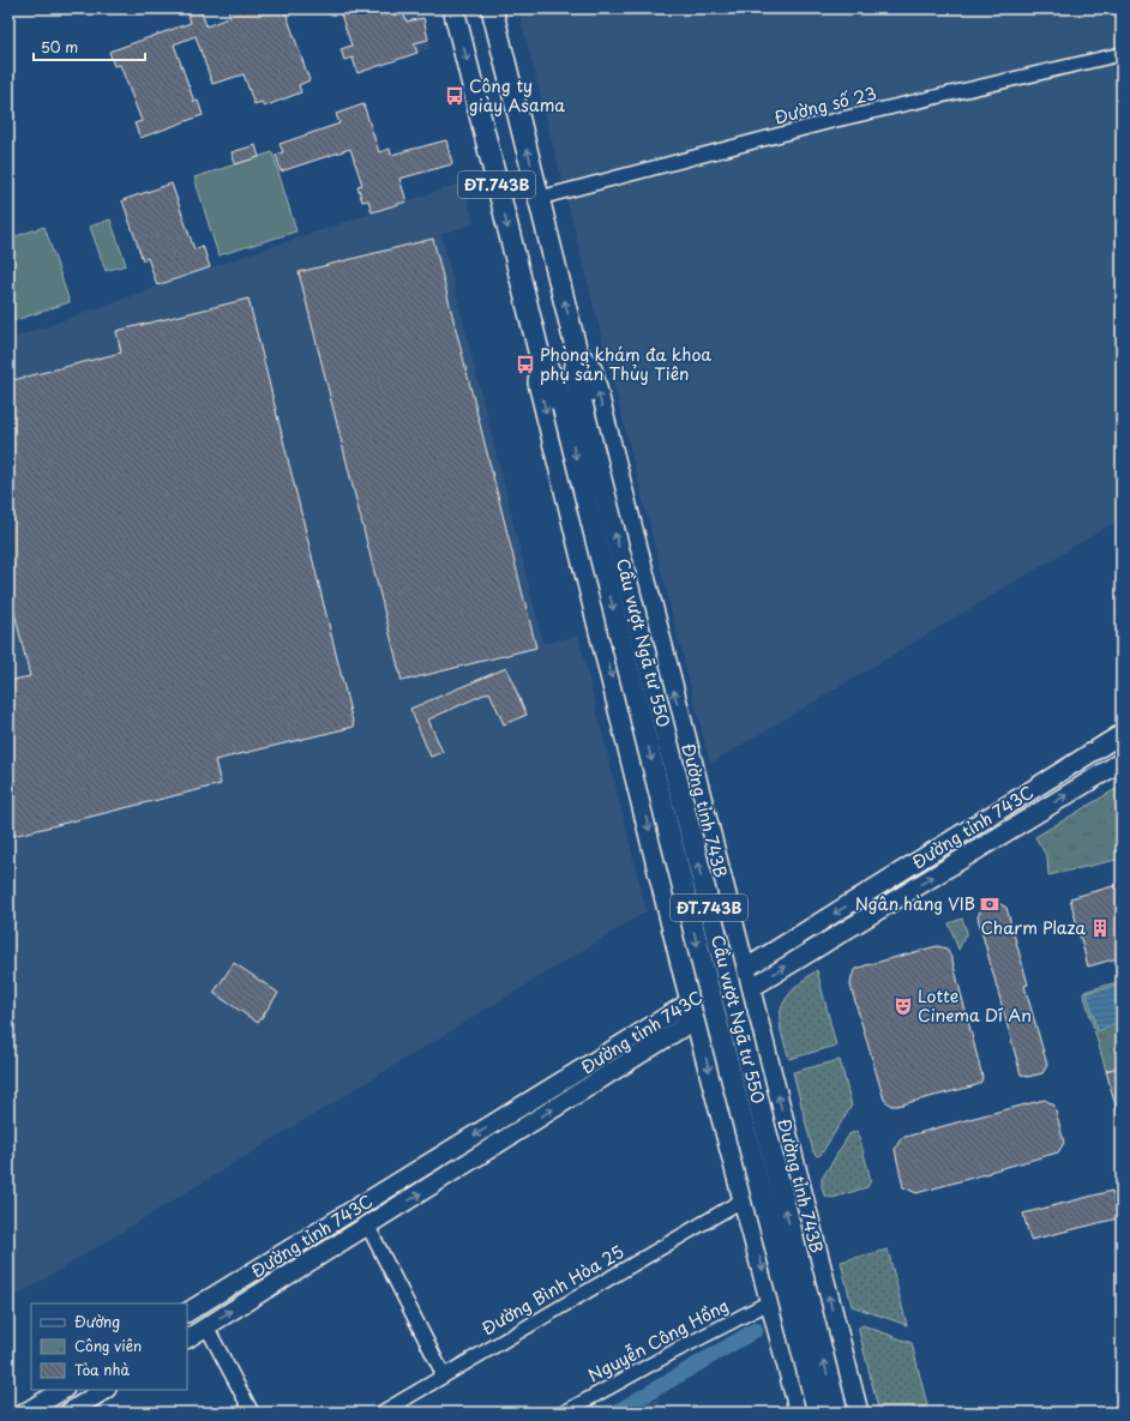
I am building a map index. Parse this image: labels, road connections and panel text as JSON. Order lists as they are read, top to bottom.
{
  "streets": {
    "main road": [
      "ĐT.743B",
      "Cầu vượt Ngã tư 550",
      "Đường tỉnh 743B",
      "Đường tỉnh 743C"
    ],
    "street": ["Đường số 23", "Đường Bình Hòa 25", "Nguyễn Công Hồng"]
  },
  "crossings": [
    ["Đường số 23", "Đường tỉnh 743B"],
    ["ĐT.743B", "Cầu vượt Ngã tư 550"],
    ["ĐT.743B", "Đường tỉnh 743B"],
    ["ĐT.743B", "Đường tỉnh 743C"],
    ["ĐT.743B", "Đường Bình Hòa 25"],
    ["ĐT.743B", "Nguyễn Công Hồng"],
    ["Cầu vượt Ngã tư 550", "Đường tỉnh 743B"],
    ["Đường tỉnh 743B", "Đường tỉnh 743C"]
  ],
  "places": {
    "bus stop": ["Công ty giày Asama", "Phòng khám đa khoa phụ sản Thủy Tiên"],
    "bank": ["Ngân hàng VIB"],
    "building": ["Charm Plaza"],
    "theatre": ["Lotte Cinema Dĩ An"]
  },
  "legend": ["Đường", "Công viên", "Tòa nhà"],
  "scale_bar": "50 m"
}
